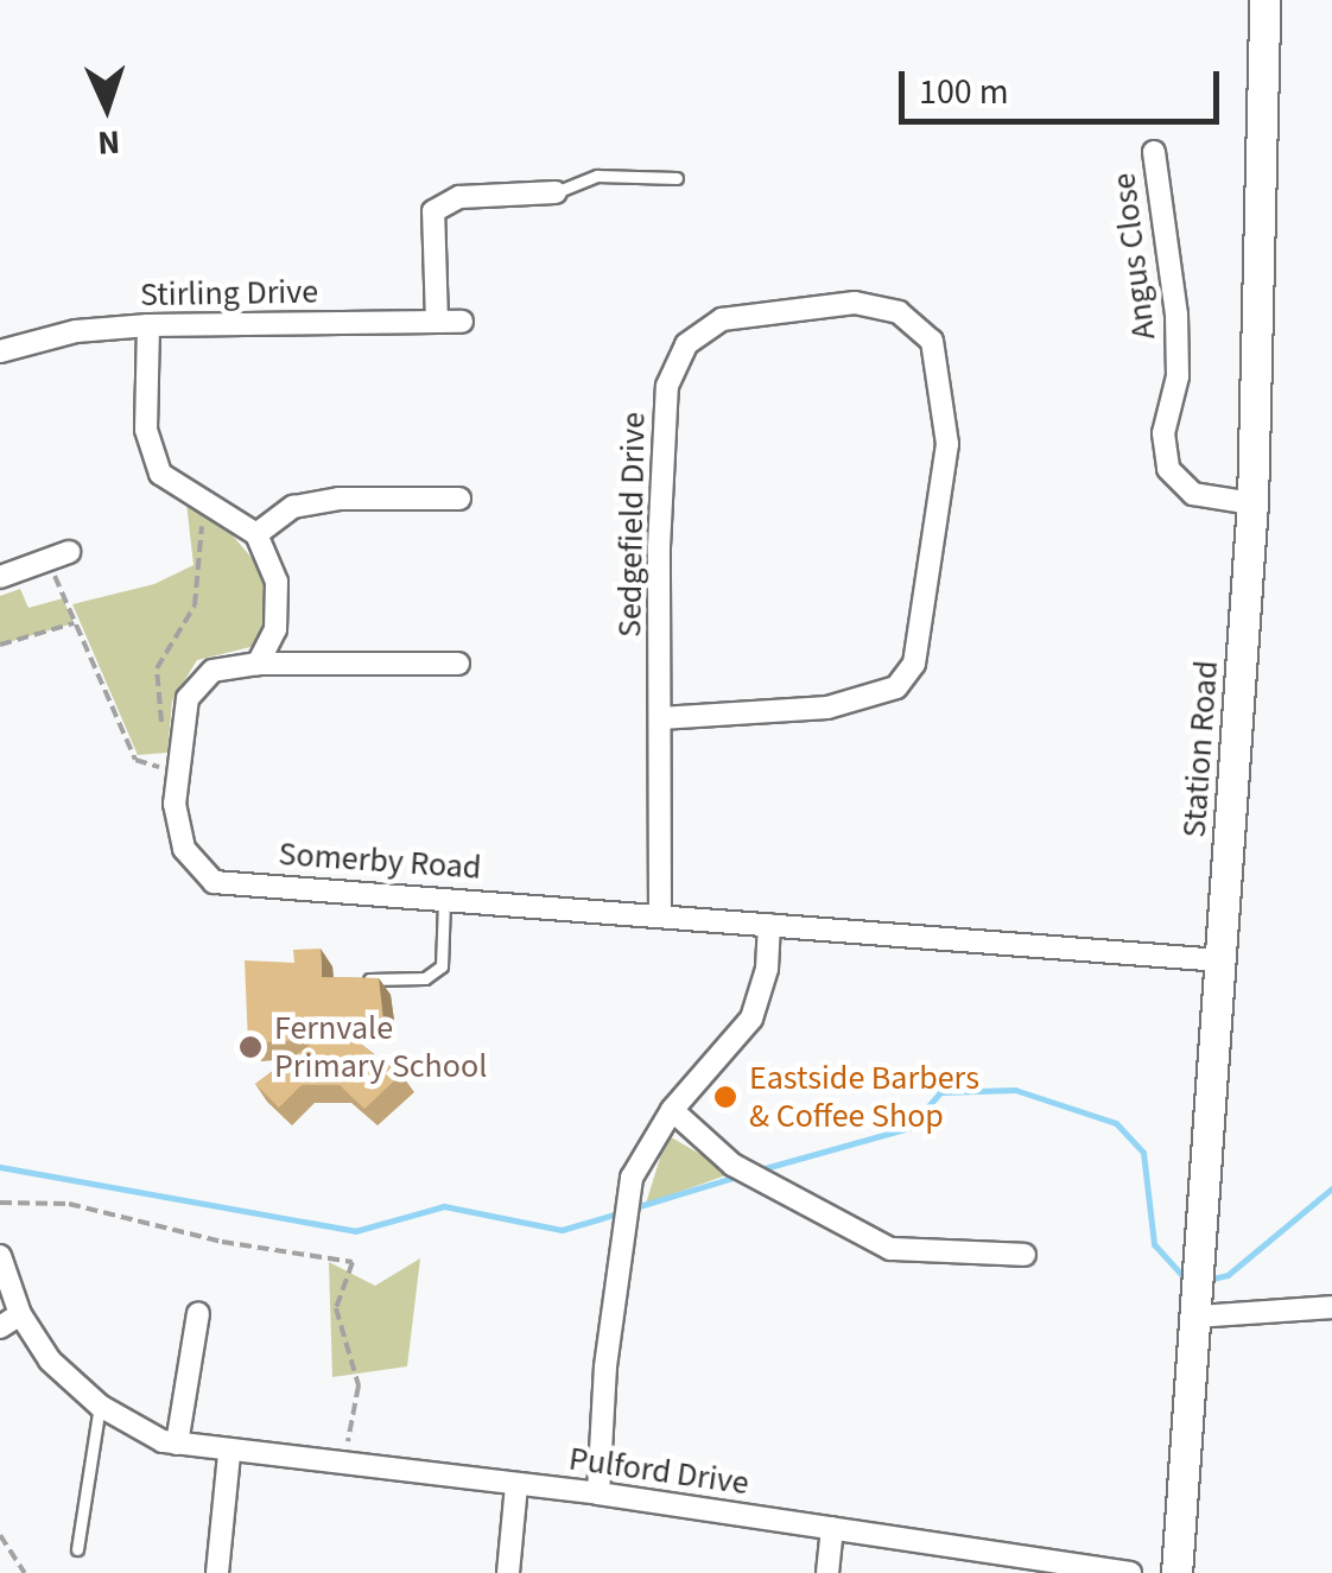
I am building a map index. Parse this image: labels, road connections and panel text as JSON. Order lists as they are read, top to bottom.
{
  "streets": {
    "street": [
      "Angus Close",
      "Stirling Drive",
      "Sedgefield Drive",
      "Station Road",
      "Somerby Road",
      "Pulford Drive"
    ]
  },
  "crossings": [
    ["Angus Close", "Station Road"],
    ["Sedgefield Drive", "Somerby Road"],
    ["Station Road", "Somerby Road"]
  ],
  "places": ["Fernvale Primary School", "Eastside Barbers & Coffee Shop"],
  "scale_bar": "100 m",
  "north": "bottom"
}
